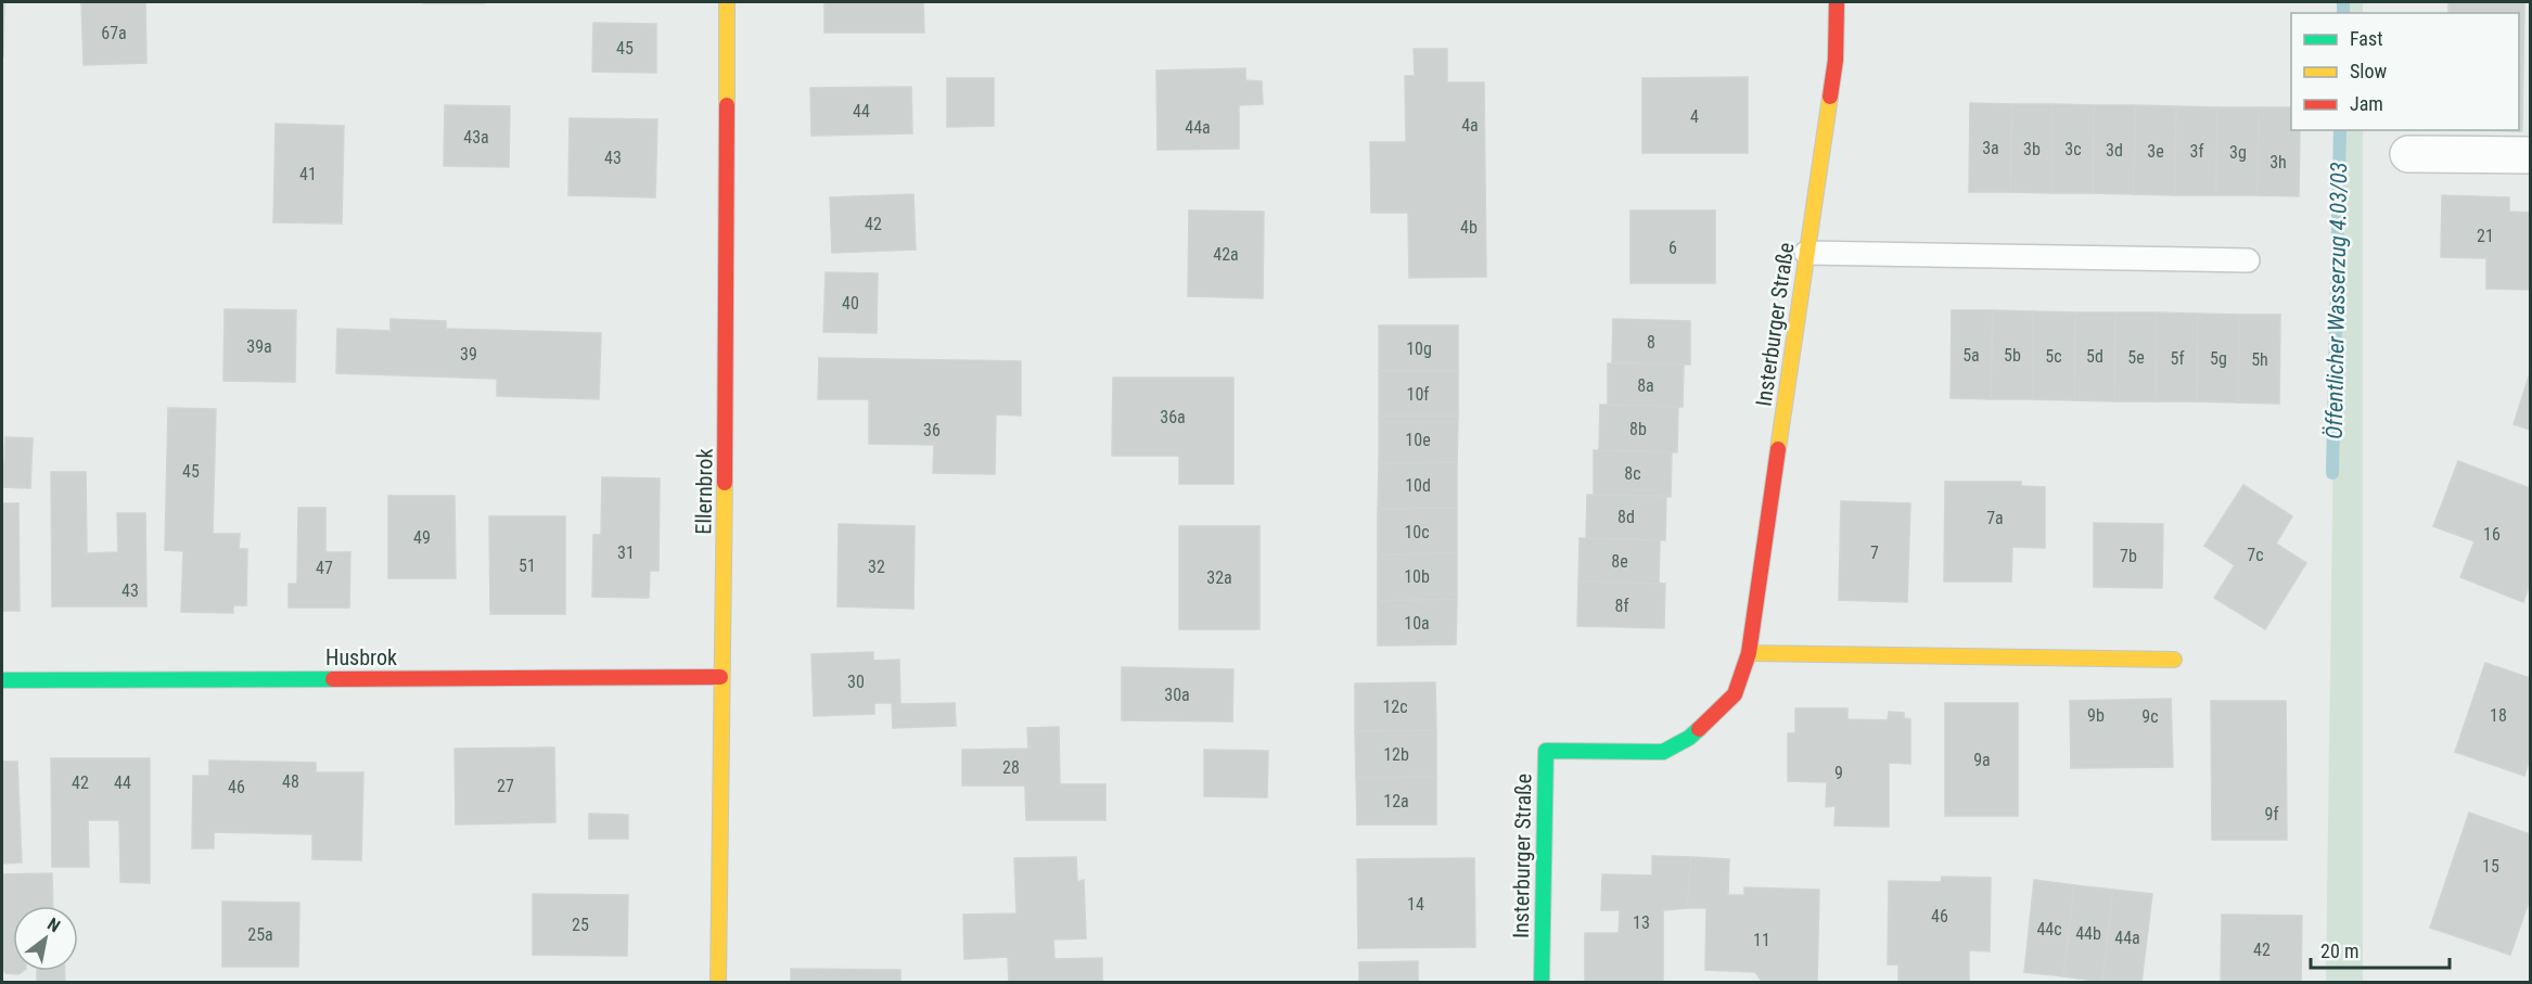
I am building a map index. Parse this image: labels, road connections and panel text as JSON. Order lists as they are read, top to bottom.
{
  "streets": {
    "street": ["Insterburger Straße", "Ellernbrok", "Husbrok"]
  },
  "crossings": [
    ["Ellernbrok", "Husbrok"]
  ],
  "water": ["Öffentlicher Wasserzug 4.03/03"],
  "house_numbers": [
    "67a",
    "45",
    "44",
    "4",
    "4a",
    "44a",
    "43a",
    "3a",
    "3b",
    "3c",
    "3d",
    "3e",
    "3f",
    "3g",
    "43",
    "3h",
    "41",
    "42",
    "4b",
    "21",
    "6",
    "42a",
    "40",
    "8",
    "39a",
    "10g",
    "39",
    "5a",
    "5b",
    "5c",
    "5d",
    "5e",
    "5f",
    "5g",
    "5h",
    "8a",
    "10f",
    "36a",
    "8b",
    "36",
    "10e",
    "45",
    "8c",
    "10d",
    "8d",
    "7a",
    "10c",
    "16",
    "49",
    "31",
    "7",
    "7c",
    "7b",
    "8e",
    "51",
    "32",
    "47",
    "10b",
    "32a",
    "43",
    "8f",
    "10a",
    "30",
    "30a",
    "12c",
    "9b",
    "18",
    "9c",
    "12b",
    "9a",
    "28",
    "9",
    "48",
    "42",
    "44",
    "27",
    "46",
    "12a",
    "9f",
    "15",
    "14",
    "46",
    "13",
    "25",
    "44c",
    "44b",
    "25a",
    "44a",
    "11",
    "42"
  ],
  "legend": ["Fast", "Slow", "Jam"],
  "scale_bar": "20 m",
  "north": "top right"
}
